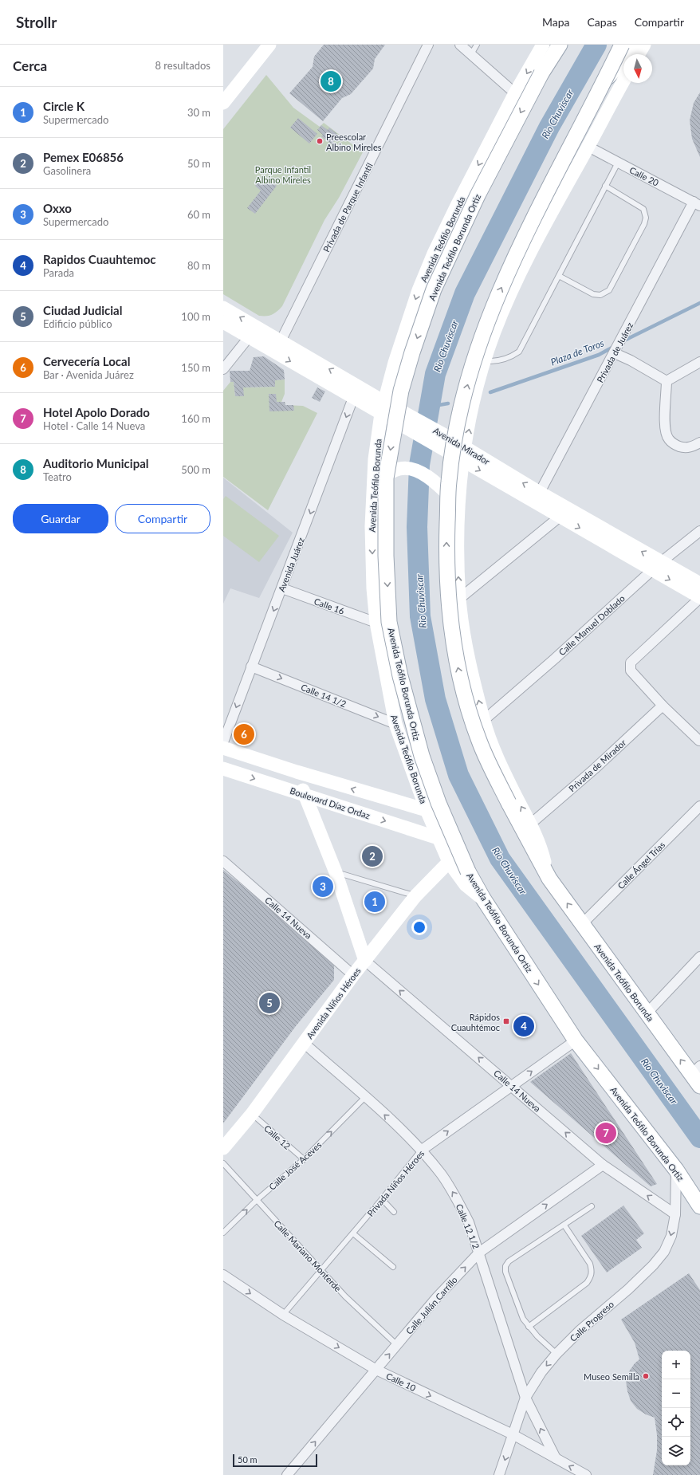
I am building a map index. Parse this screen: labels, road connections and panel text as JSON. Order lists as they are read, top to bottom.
{
  "streets": {
    "main road": [
      "Avenida Teófilo Borunda",
      "Avenida Teófilo Borunda Ortiz",
      "Avenida Mirador",
      "Boulevard Díaz Ordaz",
      "Avenida Niños Héroes"
    ],
    "street": [
      "Calle 20",
      "Privada de Parque Infantil",
      "Privada de Juárez",
      "Avenida Juárez",
      "Calle 16",
      "Calle Manuel Doblado",
      "Calle 14 1/2",
      "Privada de Mirador",
      "Calle Ángel Trías",
      "Calle 14 Nueva",
      "Privada Niños Héroes",
      "Calle 12 1/2",
      "Calle Julián Carrillo",
      "Calle Progreso",
      "Calle 10"
    ],
    "lane": ["Calle 12", "Calle José Aceves", "Calle Mariano Monterde"]
  },
  "crossings": [
    ["Calle 20", "Avenida Teófilo Borunda"],
    ["Calle 20", "Privada de Juárez"],
    ["Privada de Parque Infantil", "Avenida Mirador"],
    ["Avenida Teófilo Borunda", "Avenida Teófilo Borunda Ortiz"],
    ["Avenida Teófilo Borunda", "Avenida Mirador"],
    ["Avenida Teófilo Borunda", "Calle 16"],
    ["Avenida Teófilo Borunda", "Calle Manuel Doblado"],
    ["Avenida Teófilo Borunda", "Calle 14 1/2"],
    ["Avenida Teófilo Borunda", "Privada de Mirador"],
    ["Avenida Teófilo Borunda", "Boulevard Díaz Ordaz"],
    ["Avenida Teófilo Borunda", "Calle Ángel Trías"],
    ["Avenida Teófilo Borunda", "Avenida Niños Héroes"],
    ["Avenida Teófilo Borunda Ortiz", "Privada Niños Héroes"],
    ["Avenida Teófilo Borunda Ortiz", "Calle Progreso"],
    ["Privada de Juárez", "Avenida Mirador"],
    ["Avenida Mirador", "Avenida Juárez"],
    ["Avenida Mirador", "Calle Manuel Doblado"],
    ["Avenida Juárez", "Calle 16"],
    ["Avenida Juárez", "Calle 14 1/2"],
    ["Calle 14 Nueva", "Avenida Niños Héroes"],
    ["Calle 14 Nueva", "Privada Niños Héroes"],
    ["Calle 14 Nueva", "Calle Julián Carrillo"],
    ["Calle 14 Nueva", "Calle Progreso"],
    ["Avenida Niños Héroes", "Calle 12"],
    ["Avenida Niños Héroes", "Calle 12 1/2"],
    ["Calle 12", "Calle José Aceves"],
    ["Calle José Aceves", "Calle 12 1/2"],
    ["Calle José Aceves", "Calle Mariano Monterde"],
    ["Privada Niños Héroes", "Calle 12 1/2"],
    ["Privada Niños Héroes", "Calle Mariano Monterde"],
    ["Privada Niños Héroes", "Calle 10"],
    ["Calle 12 1/2", "Calle Julián Carrillo"],
    ["Calle 12 1/2", "Calle Progreso"],
    ["Calle 12 1/2", "Calle 10"],
    ["Calle Mariano Monterde", "Calle Julián Carrillo"],
    ["Calle Julián Carrillo", "Calle 10"],
    ["Calle Progreso", "Calle 10"]
  ],
  "one_way": [
    "Avenida Teófilo Borunda Ortiz",
    "Avenida Juárez",
    "Calle 14 1/2",
    "Calle 14 Nueva",
    "Calle José Aceves",
    "Privada Niños Héroes",
    "Calle 12 1/2",
    "Calle Julián Carrillo",
    "Calle Progreso",
    "Calle 10"
  ],
  "water": ["Rio Chuviscar", "Plaza de Toros"],
  "parks": ["Parque Infantil Albino Mireles"],
  "places": {
    "other": ["Preescolar Albino Mireles", "Museo Semilla"],
    "transit": ["Rápidos Cuauhtémoc"]
  },
  "scale_bar": "50 m",
  "north": "bottom",
  "page": {
    "header": "Strollr",
    "nav": ["Mapa", "Capas", "Compartir"],
    "heading": ["Cerca", "8 resultados"],
    "pins": [
      "8",
      "6",
      "2",
      "3",
      "1",
      "5",
      "4",
      "7"
    ],
    "list": [
      {
        "mark": "1",
        "name": "Circle K",
        "note": "Supermercado",
        "value": "30 m"
      },
      {
        "mark": "2",
        "name": "Pemex E06856",
        "note": "Gasolinera",
        "value": "50 m"
      },
      {
        "mark": "3",
        "name": "Oxxo",
        "note": "Supermercado",
        "value": "60 m"
      },
      {
        "mark": "4",
        "name": "Rapidos Cuauhtemoc",
        "note": "Parada",
        "value": "80 m"
      },
      {
        "mark": "5",
        "name": "Ciudad Judicial",
        "note": "Edificio público",
        "value": "100 m"
      },
      {
        "mark": "6",
        "name": "Cervecería Local",
        "note": "Bar · Avenida Juárez",
        "value": "150 m"
      },
      {
        "mark": "7",
        "name": "Hotel Apolo Dorado",
        "note": "Hotel · Calle 14 Nueva",
        "value": "160 m"
      },
      {
        "mark": "8",
        "name": "Auditorio Municipal",
        "note": "Teatro",
        "value": "500 m"
      }
    ],
    "buttons": ["Guardar", "Compartir"],
    "map_buttons": ["+", "−"],
    "scale": "50 m"
  }
}
